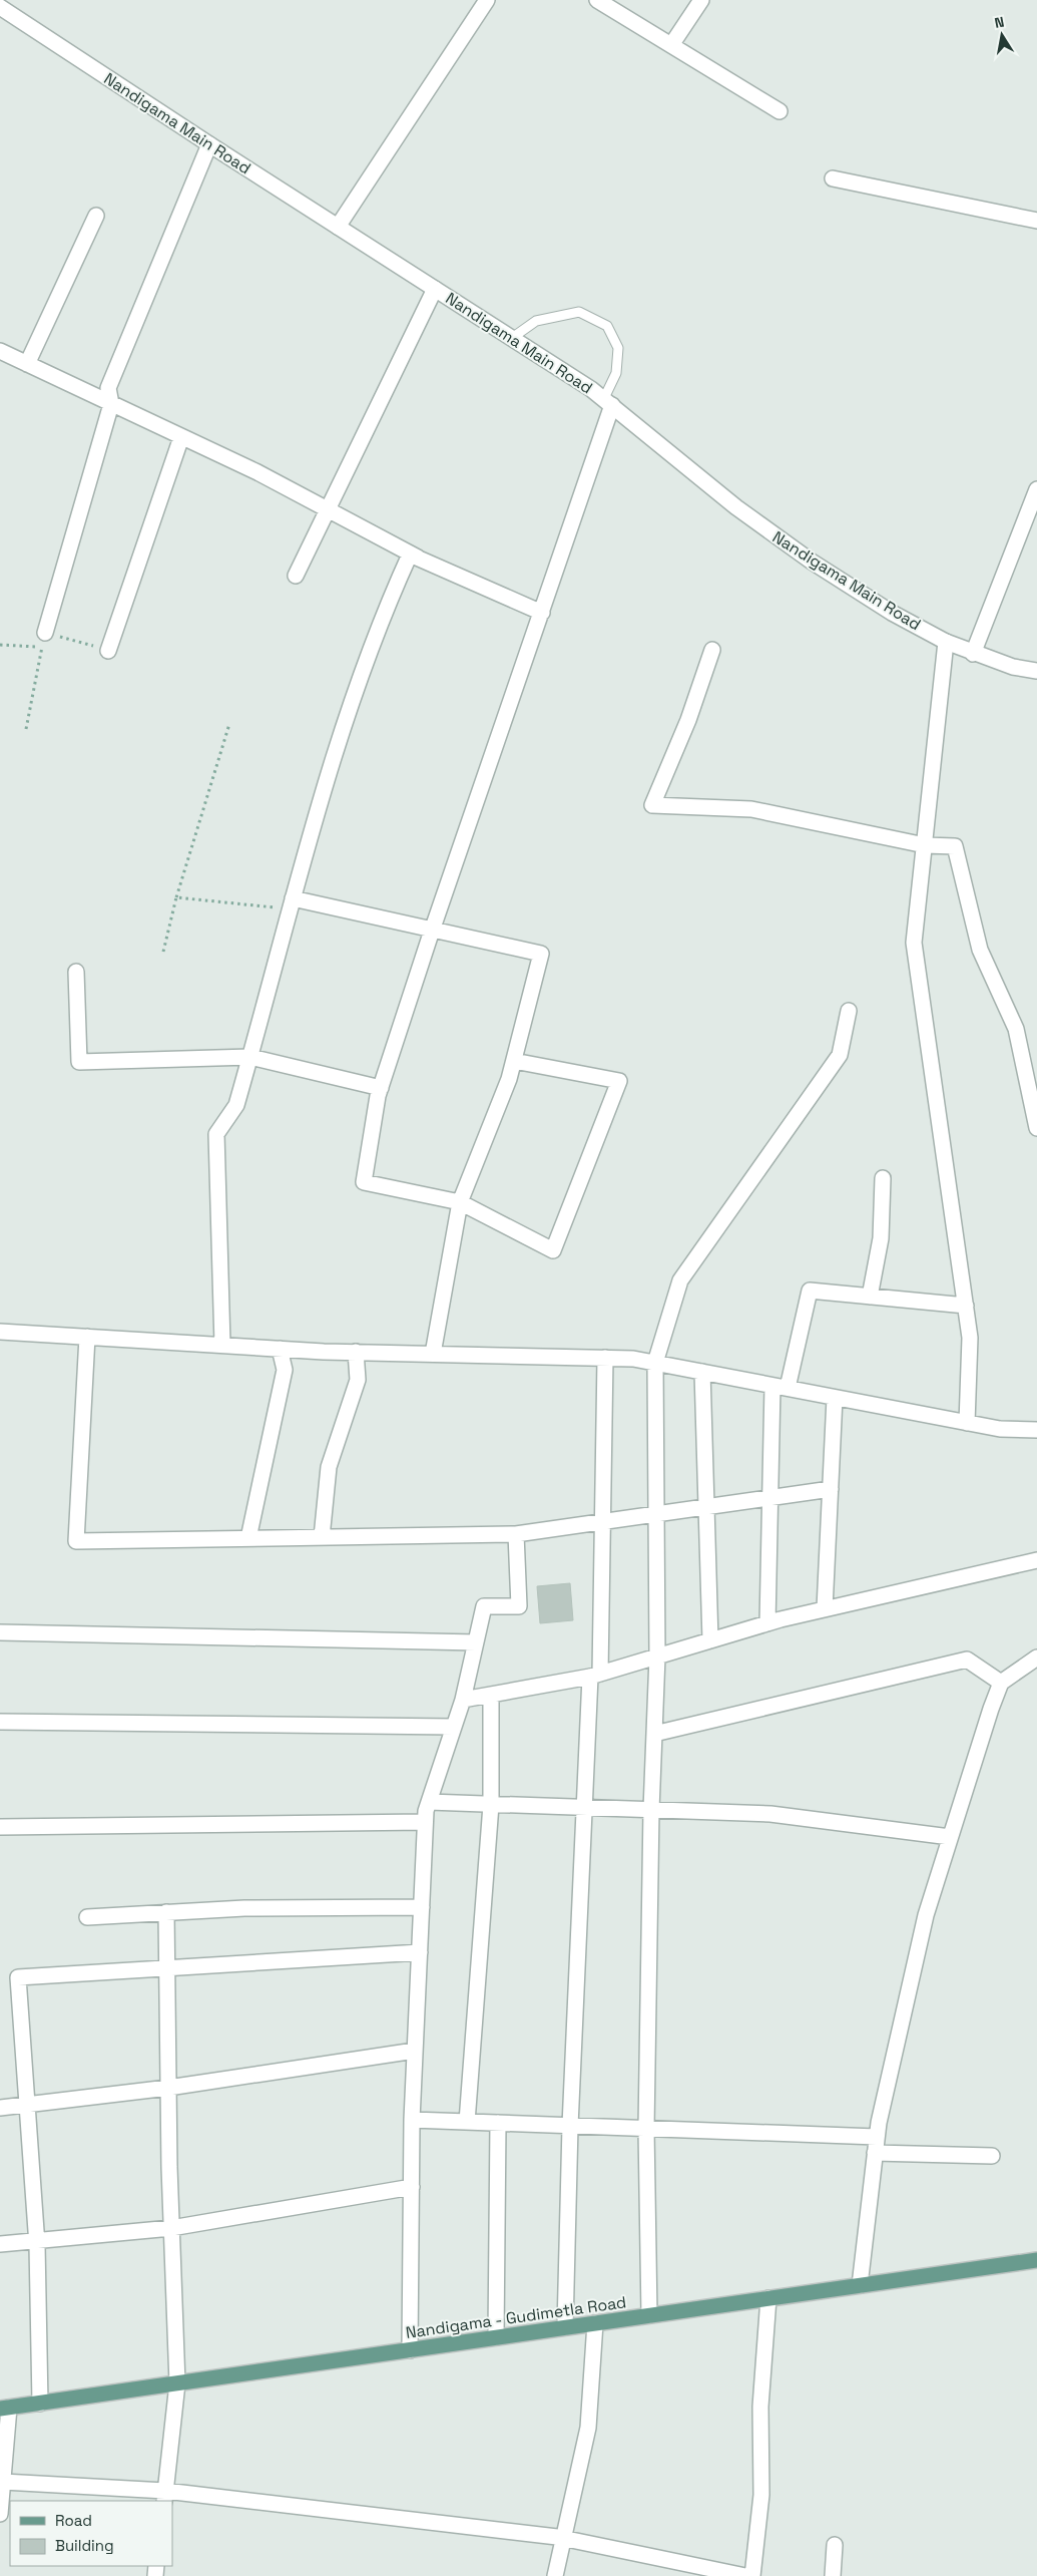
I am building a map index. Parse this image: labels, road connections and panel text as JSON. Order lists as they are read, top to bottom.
{
  "streets": {
    "main road": ["Nandigama - Gudimetla Road"],
    "street": ["Nandigama Main Road"]
  },
  "legend": ["Road", "Building"],
  "north": "top"
}
